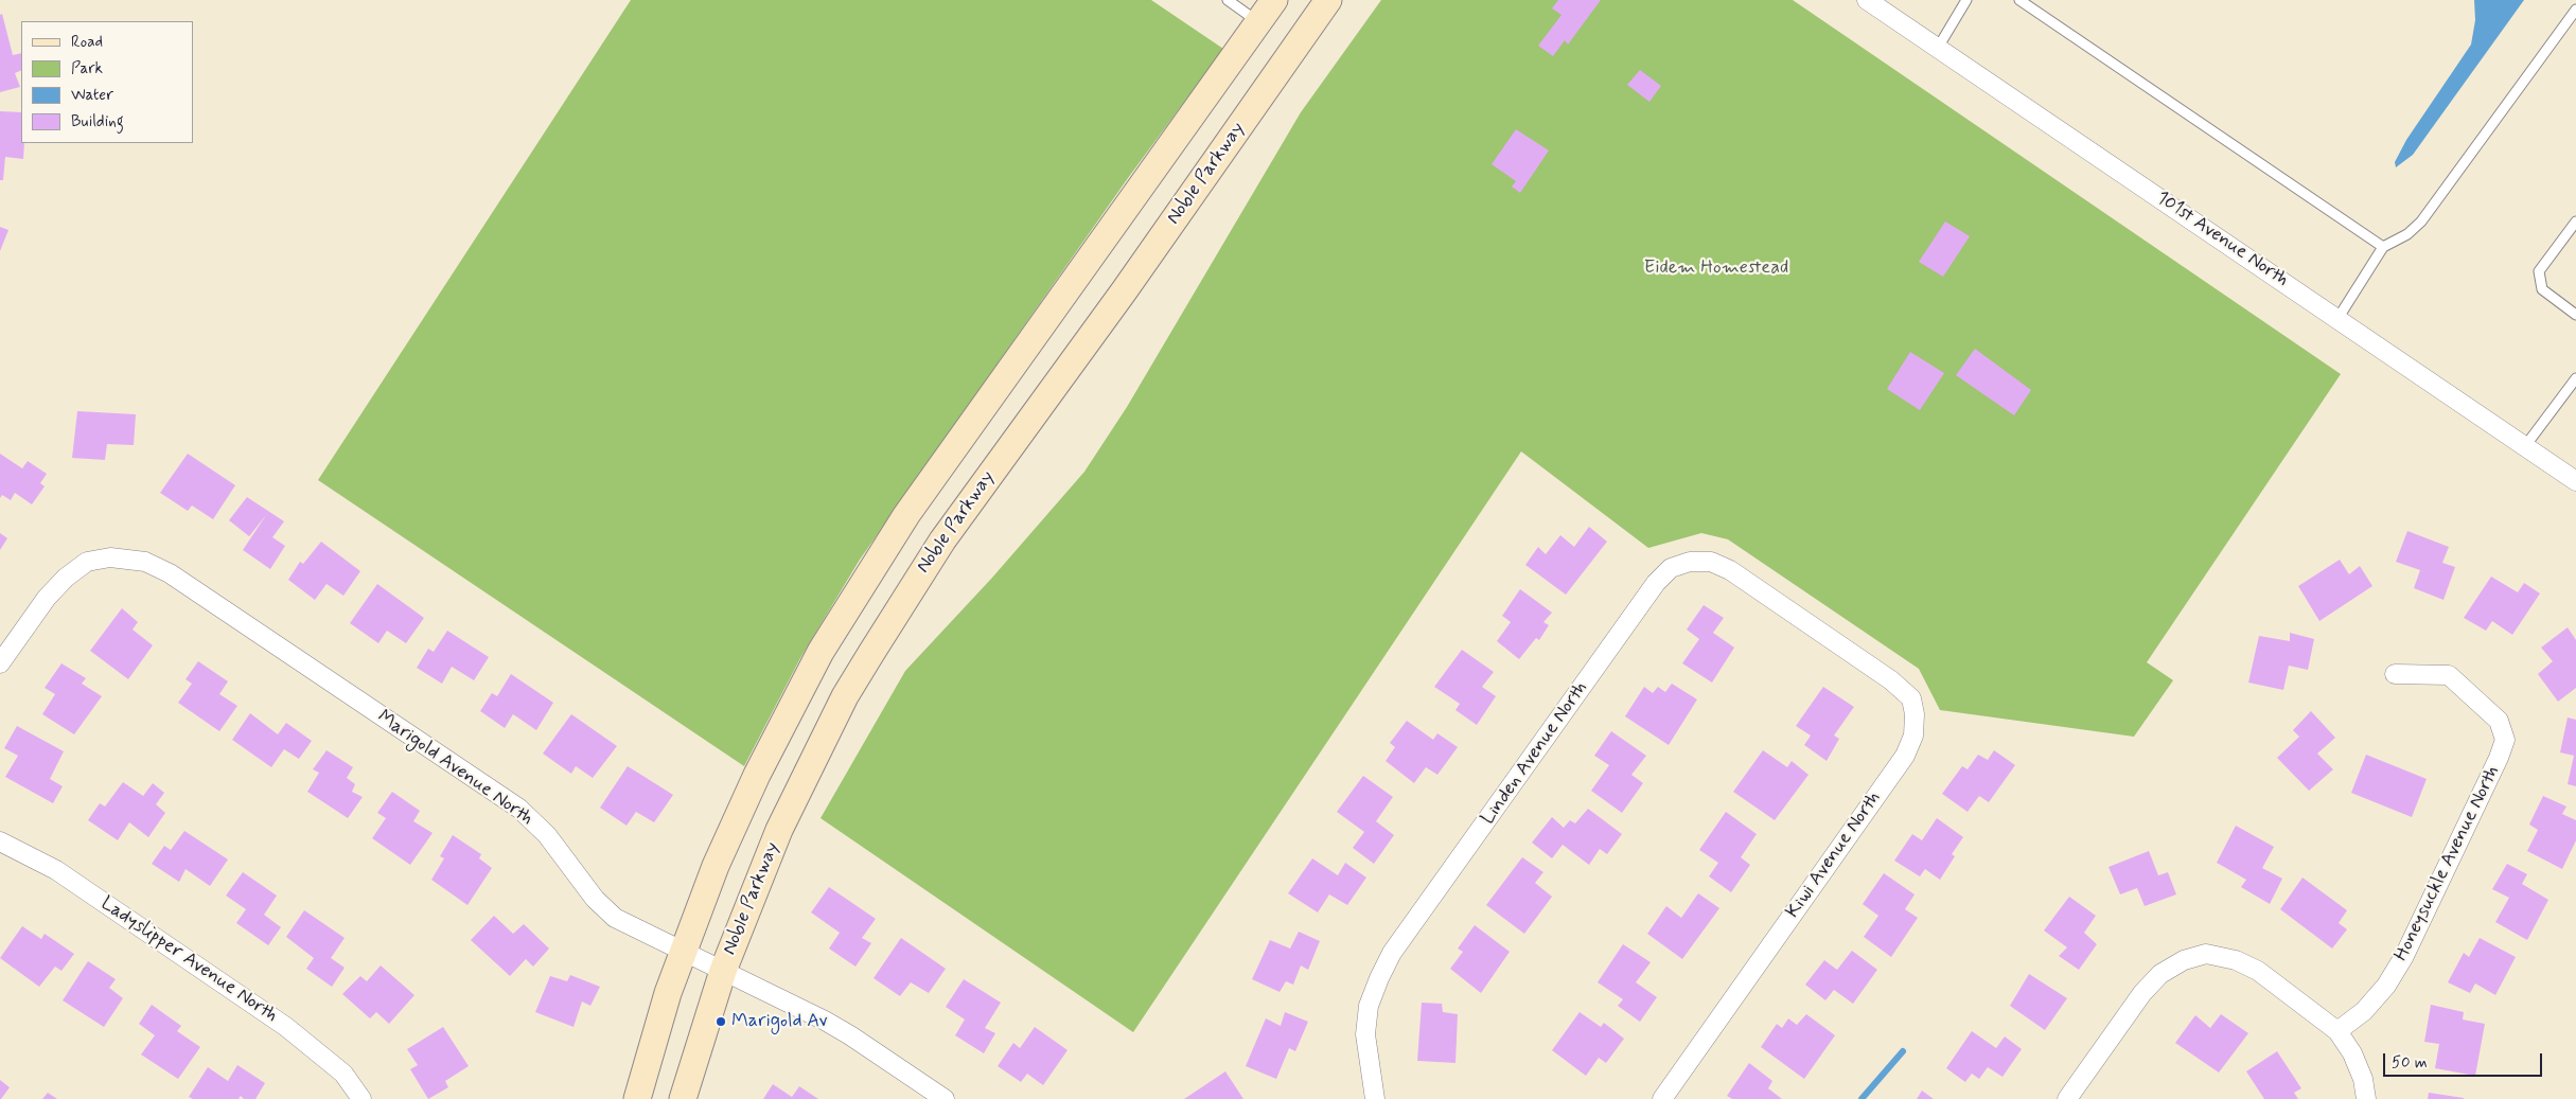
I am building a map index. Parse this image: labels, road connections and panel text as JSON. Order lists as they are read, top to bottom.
{
  "streets": {
    "main road": ["Noble Parkway"],
    "street": [
      "101st Avenue North",
      "Linden Avenue North",
      "Marigold Avenue North",
      "Kiwi Avenue North",
      "Honeysuckle Avenue North",
      "Ladyslipper Avenue North"
    ]
  },
  "crossings": [
    ["Noble Parkway", "Marigold Avenue North"],
    ["Linden Avenue North", "Kiwi Avenue North"]
  ],
  "parks": ["Eidem Homestead"],
  "places": ["Marigold Av"],
  "legend": [
    "Road",
    "Park",
    "Water",
    "Building"
  ],
  "scale_bar": "50 m"
}
